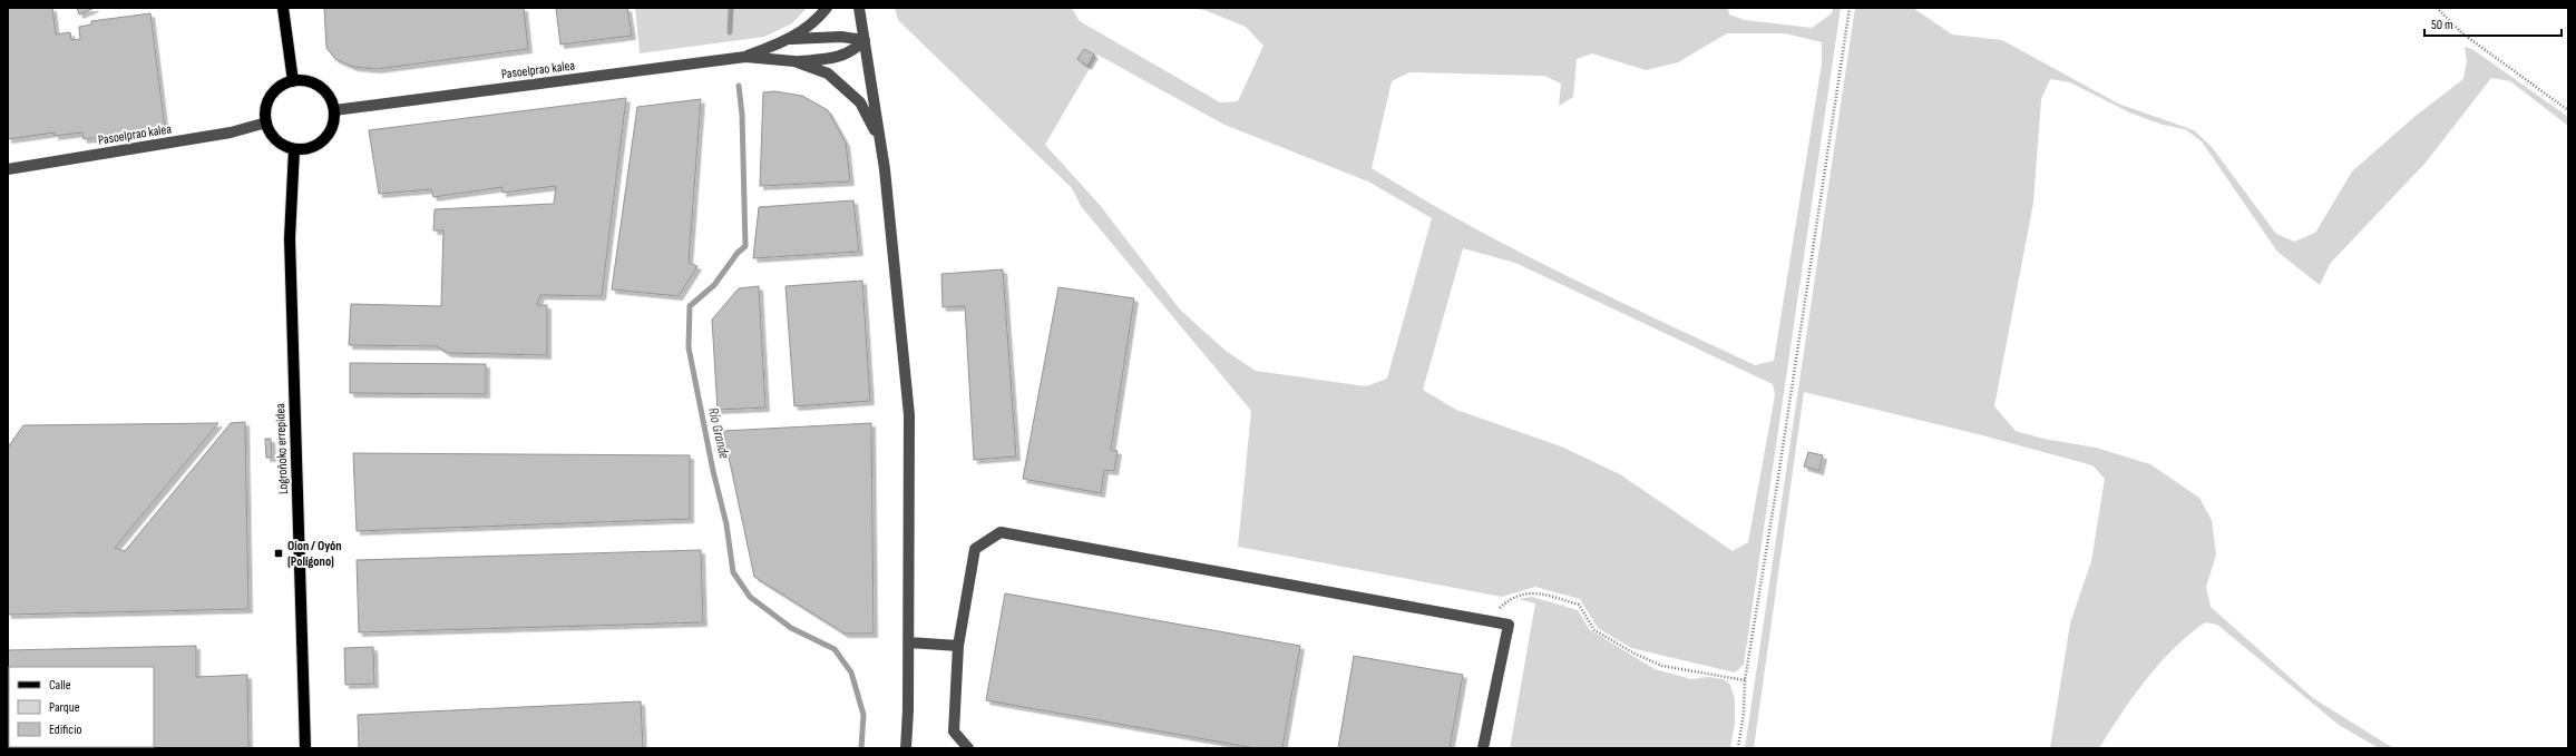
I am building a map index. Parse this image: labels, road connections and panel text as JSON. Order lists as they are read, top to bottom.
{
  "streets": {
    "main road": ["Logroñoko errepidea"],
    "street": ["Pasoelprao kalea"]
  },
  "crossings": [
    ["Pasoelprao kalea", "Logroñoko errepidea"]
  ],
  "water": ["Río Grande"],
  "places": {
    "transit": ["Oion / Oyón (Polígono)"]
  },
  "legend": ["Calle", "Parque", "Edificio"],
  "scale_bar": "50 m"
}
